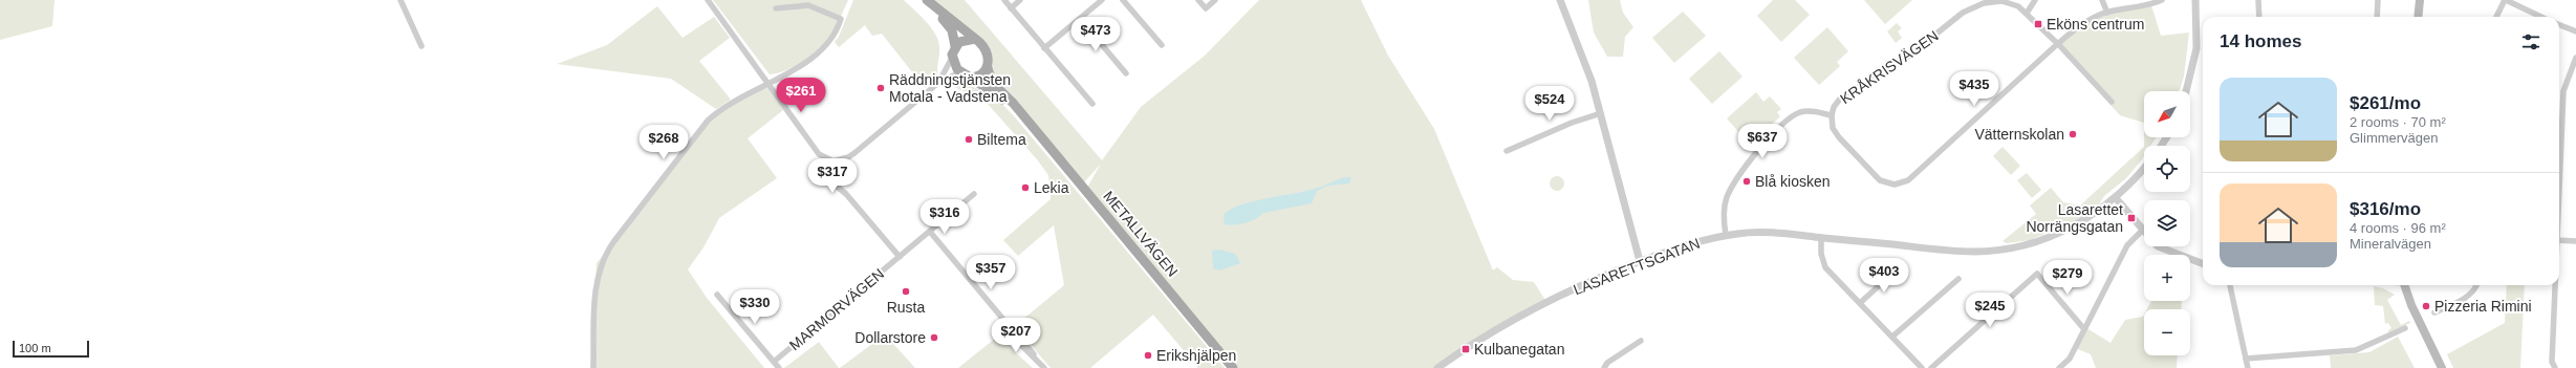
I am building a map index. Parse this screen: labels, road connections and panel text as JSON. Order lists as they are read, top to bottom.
{
  "streets": {
    "main road": ["METALLVÄGEN"],
    "street": ["KRÅKRISVÄGEN", "LASARETTSGATAN", "MARMORVÄGEN"]
  },
  "places": {
    "transit": ["Eköns centrum", "Lasarettet Norrängsgatan", "Kulbanegatan"],
    "other": [
      "Räddningstjänsten Motala - Vadstena",
      "Vätternskolan",
      "Biltema",
      "Blå kiosken",
      "Lekia",
      "Rusta",
      "Pizzeria Rimini",
      "Dollarstore",
      "Erikshjälpen"
    ]
  },
  "scale_bar": "100 m",
  "north": "bottom left",
  "page": {
    "price": [
      "$473",
      "$435",
      "$261",
      "$524",
      "$637",
      "$268",
      "$317",
      "$316",
      "$357",
      "$403",
      "$279",
      "$330",
      "$245",
      "$207"
    ],
    "heading": "14 homes",
    "list": [
      {
        "name": "$261/mo",
        "note": "2 rooms · 70 m² · Glimmervägen"
      },
      {
        "name": "$316/mo",
        "note": "4 rooms · 96 m² · Mineralvägen"
      }
    ],
    "map_buttons": ["+", "−"],
    "scale": "100 m"
  }
}
